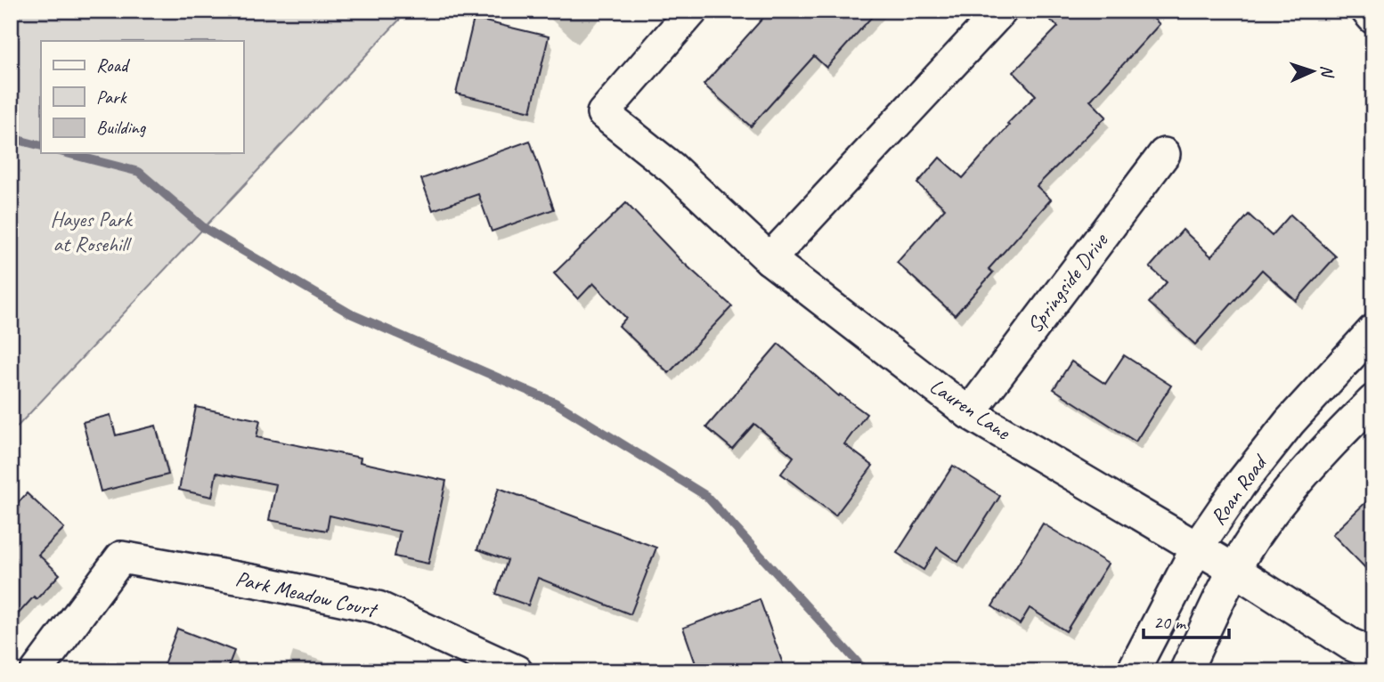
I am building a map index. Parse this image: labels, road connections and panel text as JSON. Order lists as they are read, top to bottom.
{
  "streets": {
    "street": [
      "Springside Drive",
      "Lauren Lane",
      "Roan Road",
      "Park Meadow Court"
    ]
  },
  "crossings": [
    ["Springside Drive", "Lauren Lane"],
    ["Lauren Lane", "Roan Road"]
  ],
  "parks": ["Hayes Park at Rosehill"],
  "legend": ["Road", "Park", "Building"],
  "scale_bar": "20 m",
  "north": "right"
}
